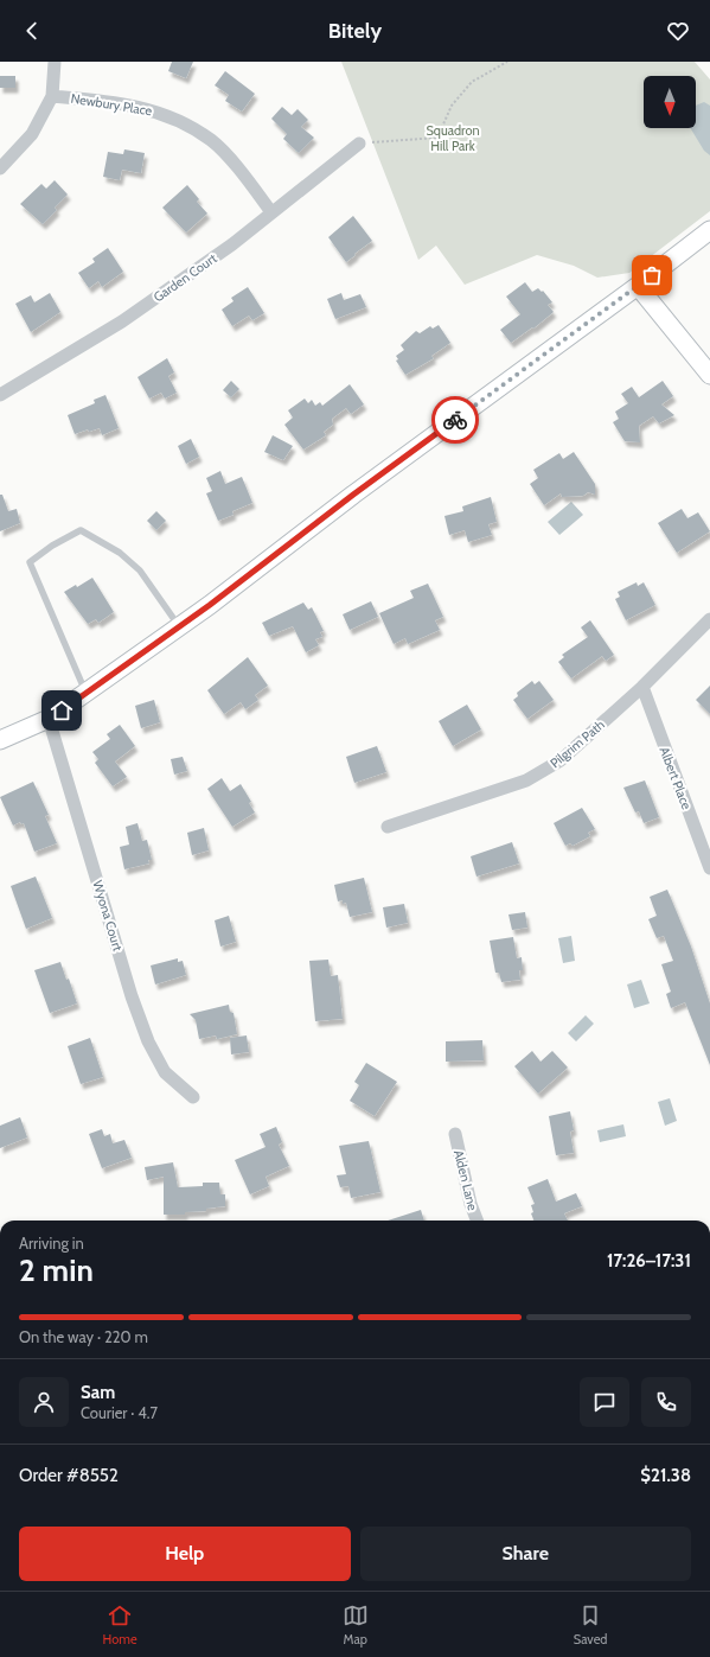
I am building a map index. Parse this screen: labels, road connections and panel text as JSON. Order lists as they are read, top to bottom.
{
  "streets": {
    "street": [
      "Newbury Place",
      "Garden Court",
      "Pilgrim Path",
      "Albert Place",
      "Wyona Court",
      "Alden Lane"
    ]
  },
  "crossings": [
    ["Newbury Place", "Garden Court"],
    ["Pilgrim Path", "Albert Place"]
  ],
  "parks": ["Squadron Hill Park"],
  "north": "bottom",
  "page": {
    "header": "Bitely",
    "heading": ["2 min", "Arriving in", "17:26–17:31"],
    "panel": [
      "Sam",
      "Courier · 4.7",
      "Order #8552",
      "$21.38"
    ],
    "bar": "On the way · 220 m",
    "buttons": ["Help", "Share"],
    "tabs": ["Home", "Map", "Saved"]
  }
}
